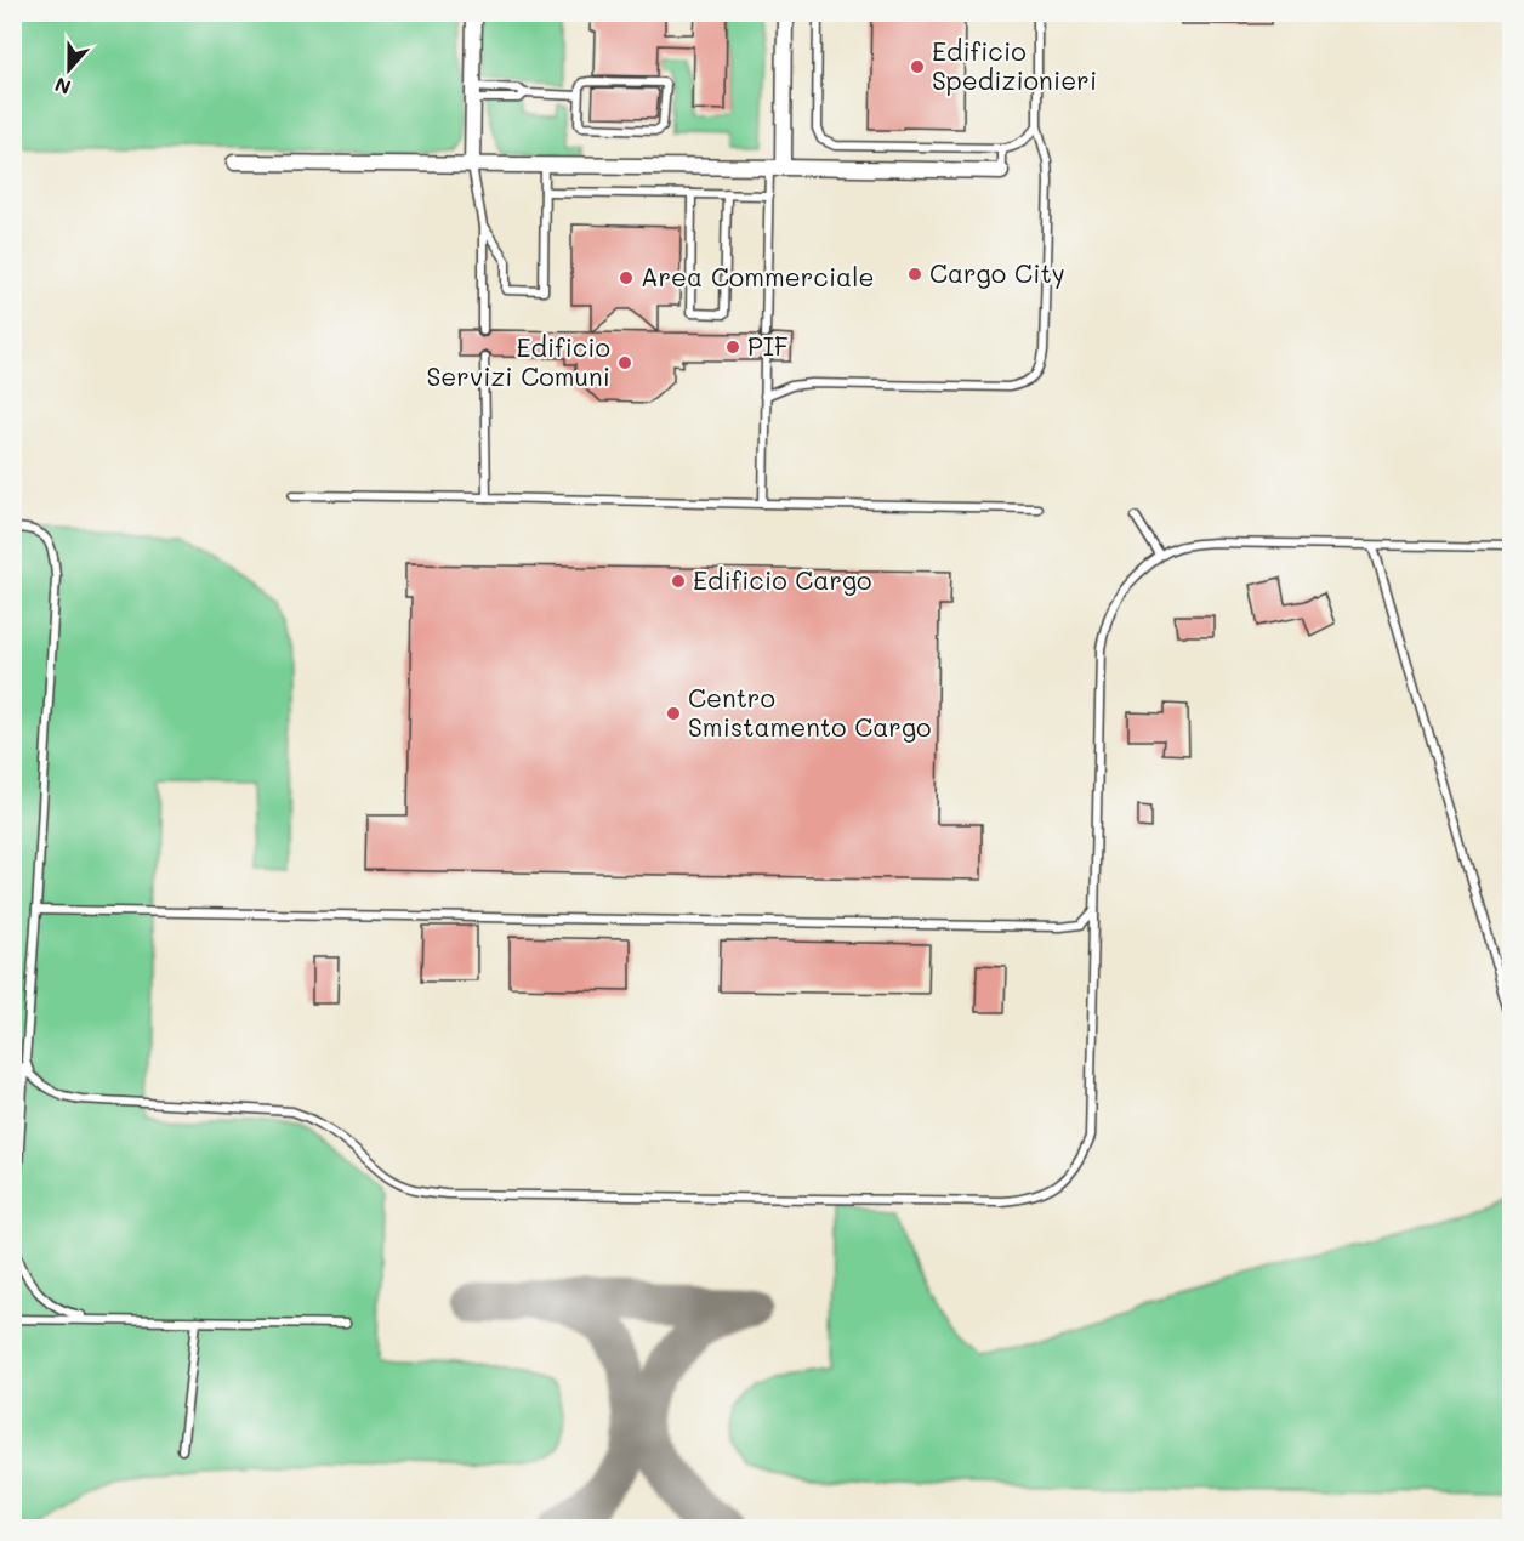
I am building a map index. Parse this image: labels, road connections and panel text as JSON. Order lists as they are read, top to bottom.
{
  "places": [
    "Edificio Spedizionieri",
    "Cargo City",
    "Area Commerciale",
    "PIF",
    "Edificio Servizi Comuni",
    "Edificio Cargo",
    "Centro Smistamento Cargo"
  ],
  "north": "bottom"
}
